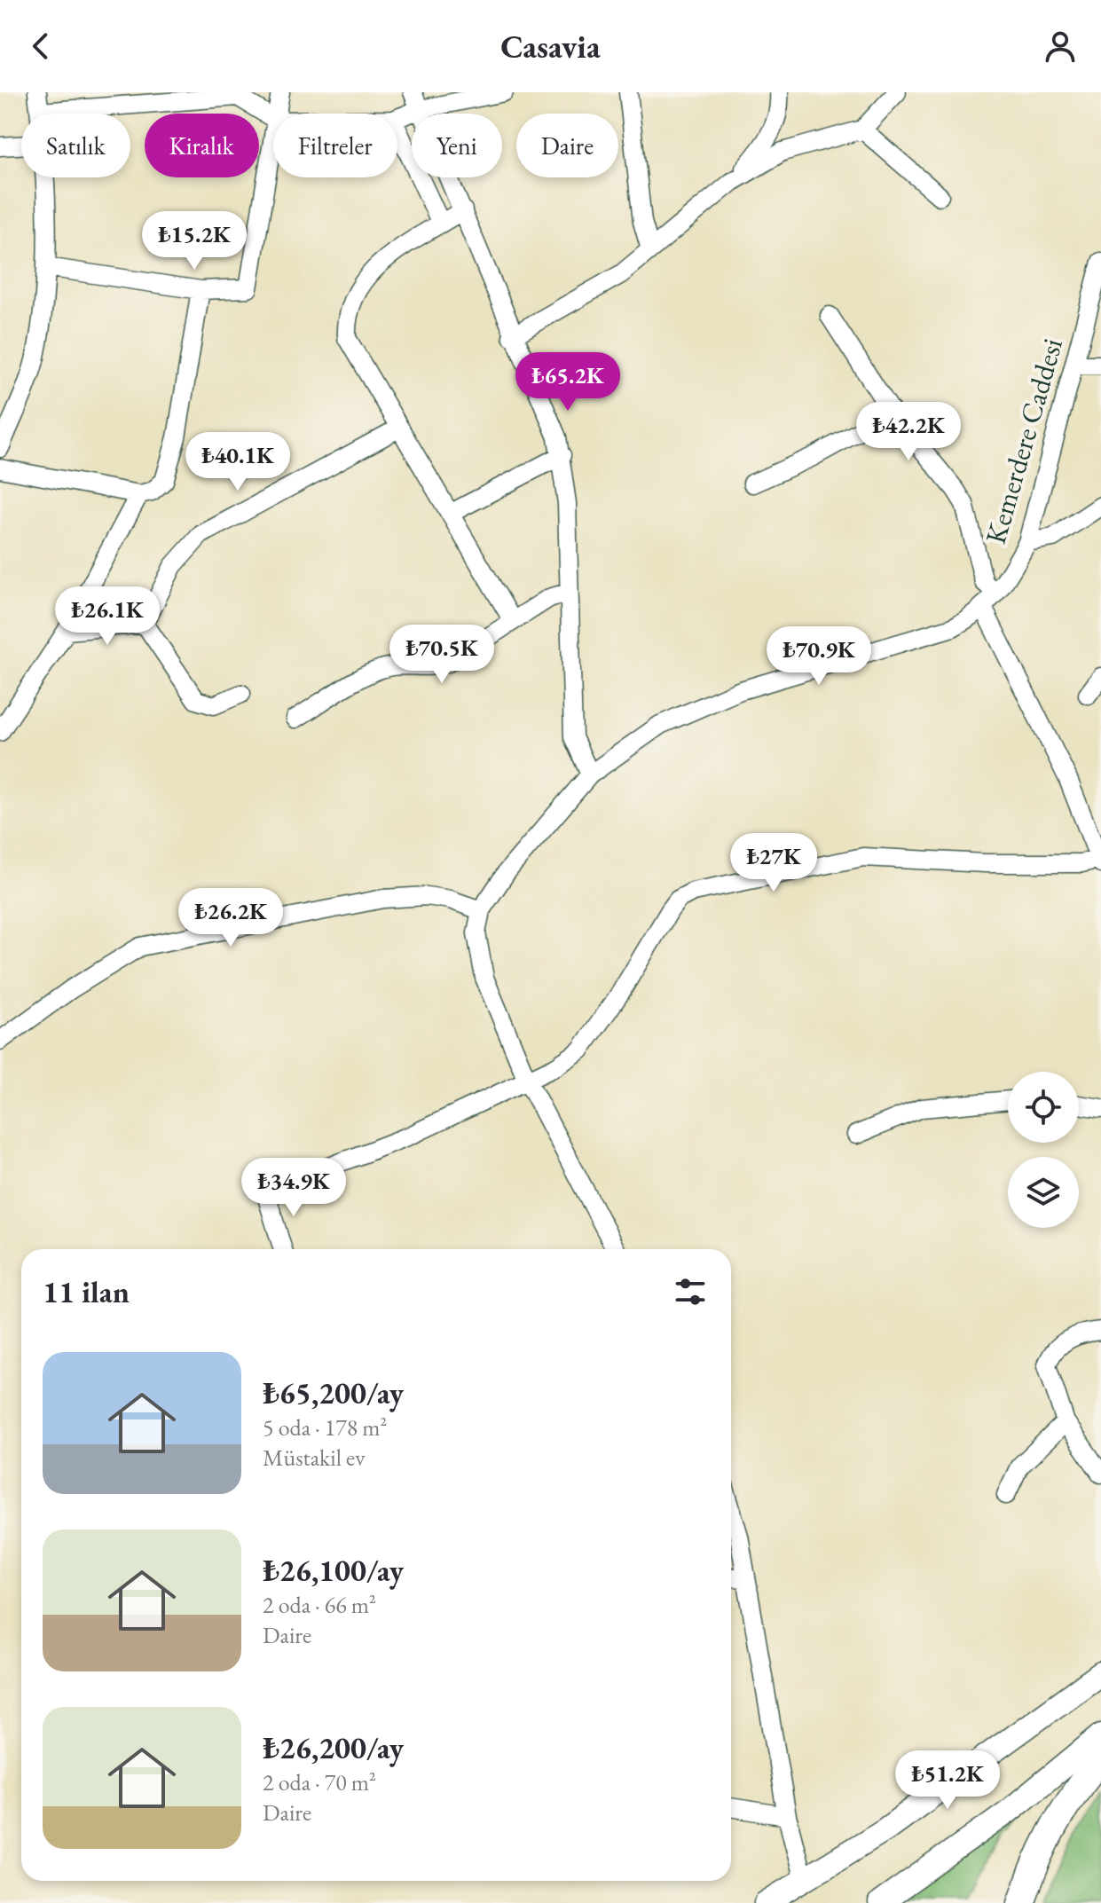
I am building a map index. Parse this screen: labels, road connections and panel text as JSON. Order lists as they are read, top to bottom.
{
  "streets": {
    "street": ["Kemerdere Caddesi"]
  },
  "page": {
    "header": "Casavia",
    "chip": [
      "Satılık",
      "Kiralık",
      "Filtreler",
      "Yeni",
      "Daire"
    ],
    "price": [
      "₺15.2K",
      "₺65.2K",
      "₺42.2K",
      "₺40.1K",
      "₺26.1K",
      "₺70.5K",
      "₺70.9K",
      "₺27K",
      "₺26.2K",
      "₺34.9K",
      "₺51.2K"
    ],
    "heading": "11 ilan",
    "list": [
      {
        "name": "₺65,200/ay",
        "note": "5 oda · 178 m² · Müstakil ev"
      },
      {
        "name": "₺26,100/ay",
        "note": "2 oda · 66 m² · Daire"
      },
      {
        "name": "₺26,200/ay",
        "note": "2 oda · 70 m² · Daire"
      }
    ]
  }
}
